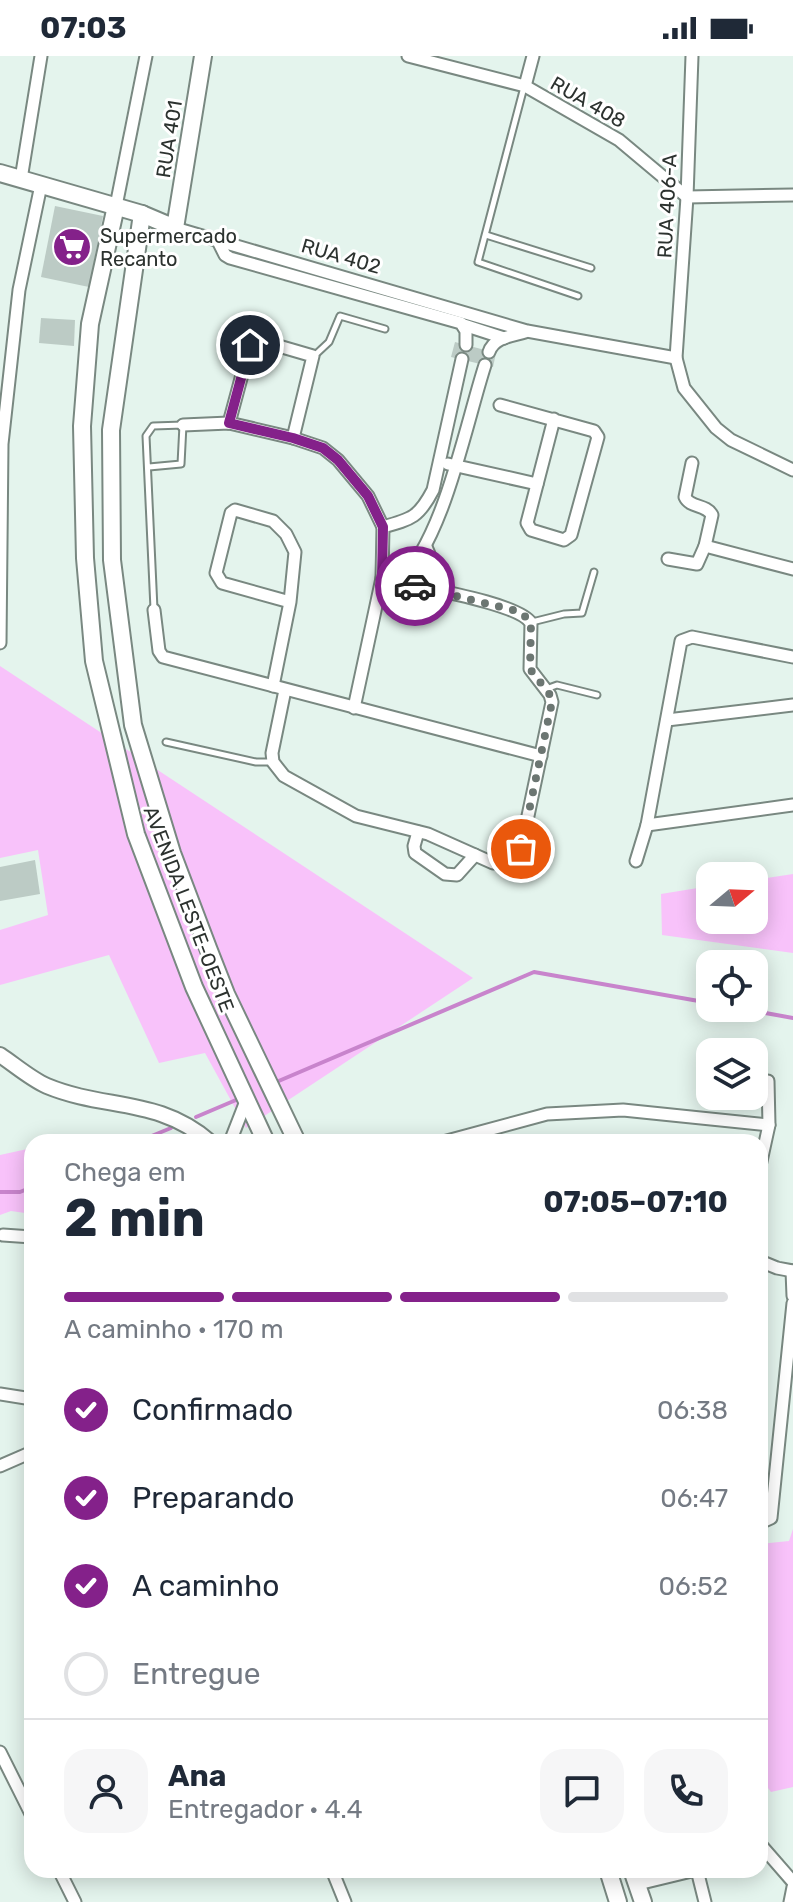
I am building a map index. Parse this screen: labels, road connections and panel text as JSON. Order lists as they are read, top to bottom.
{
  "streets": {
    "main road": ["RUA 401", "RUA 402", "AVENIDA LESTE-OESTE"],
    "street": ["RUA 408", "RUA 406-A"]
  },
  "crossings": [
    ["RUA 408", "RUA 406-A"],
    ["RUA 401", "RUA 402"],
    ["RUA 406-A", "RUA 402"],
    ["RUA 402", "AVENIDA LESTE-OESTE"]
  ],
  "places": {
    "supermarket": ["Supermercado Recanto"]
  },
  "north": "right",
  "page": {
    "status": "07:03",
    "heading": ["2 min", "Chega em", "07:05–07:10"],
    "panel": ["Ana", "Entregador · 4.4"],
    "bar": "A caminho · 170 m",
    "list": [
      ["Confirmado", "06:38"],
      ["Preparando", "06:47"],
      ["A caminho", "06:52"],
      "Entregue"
    ]
  }
}
